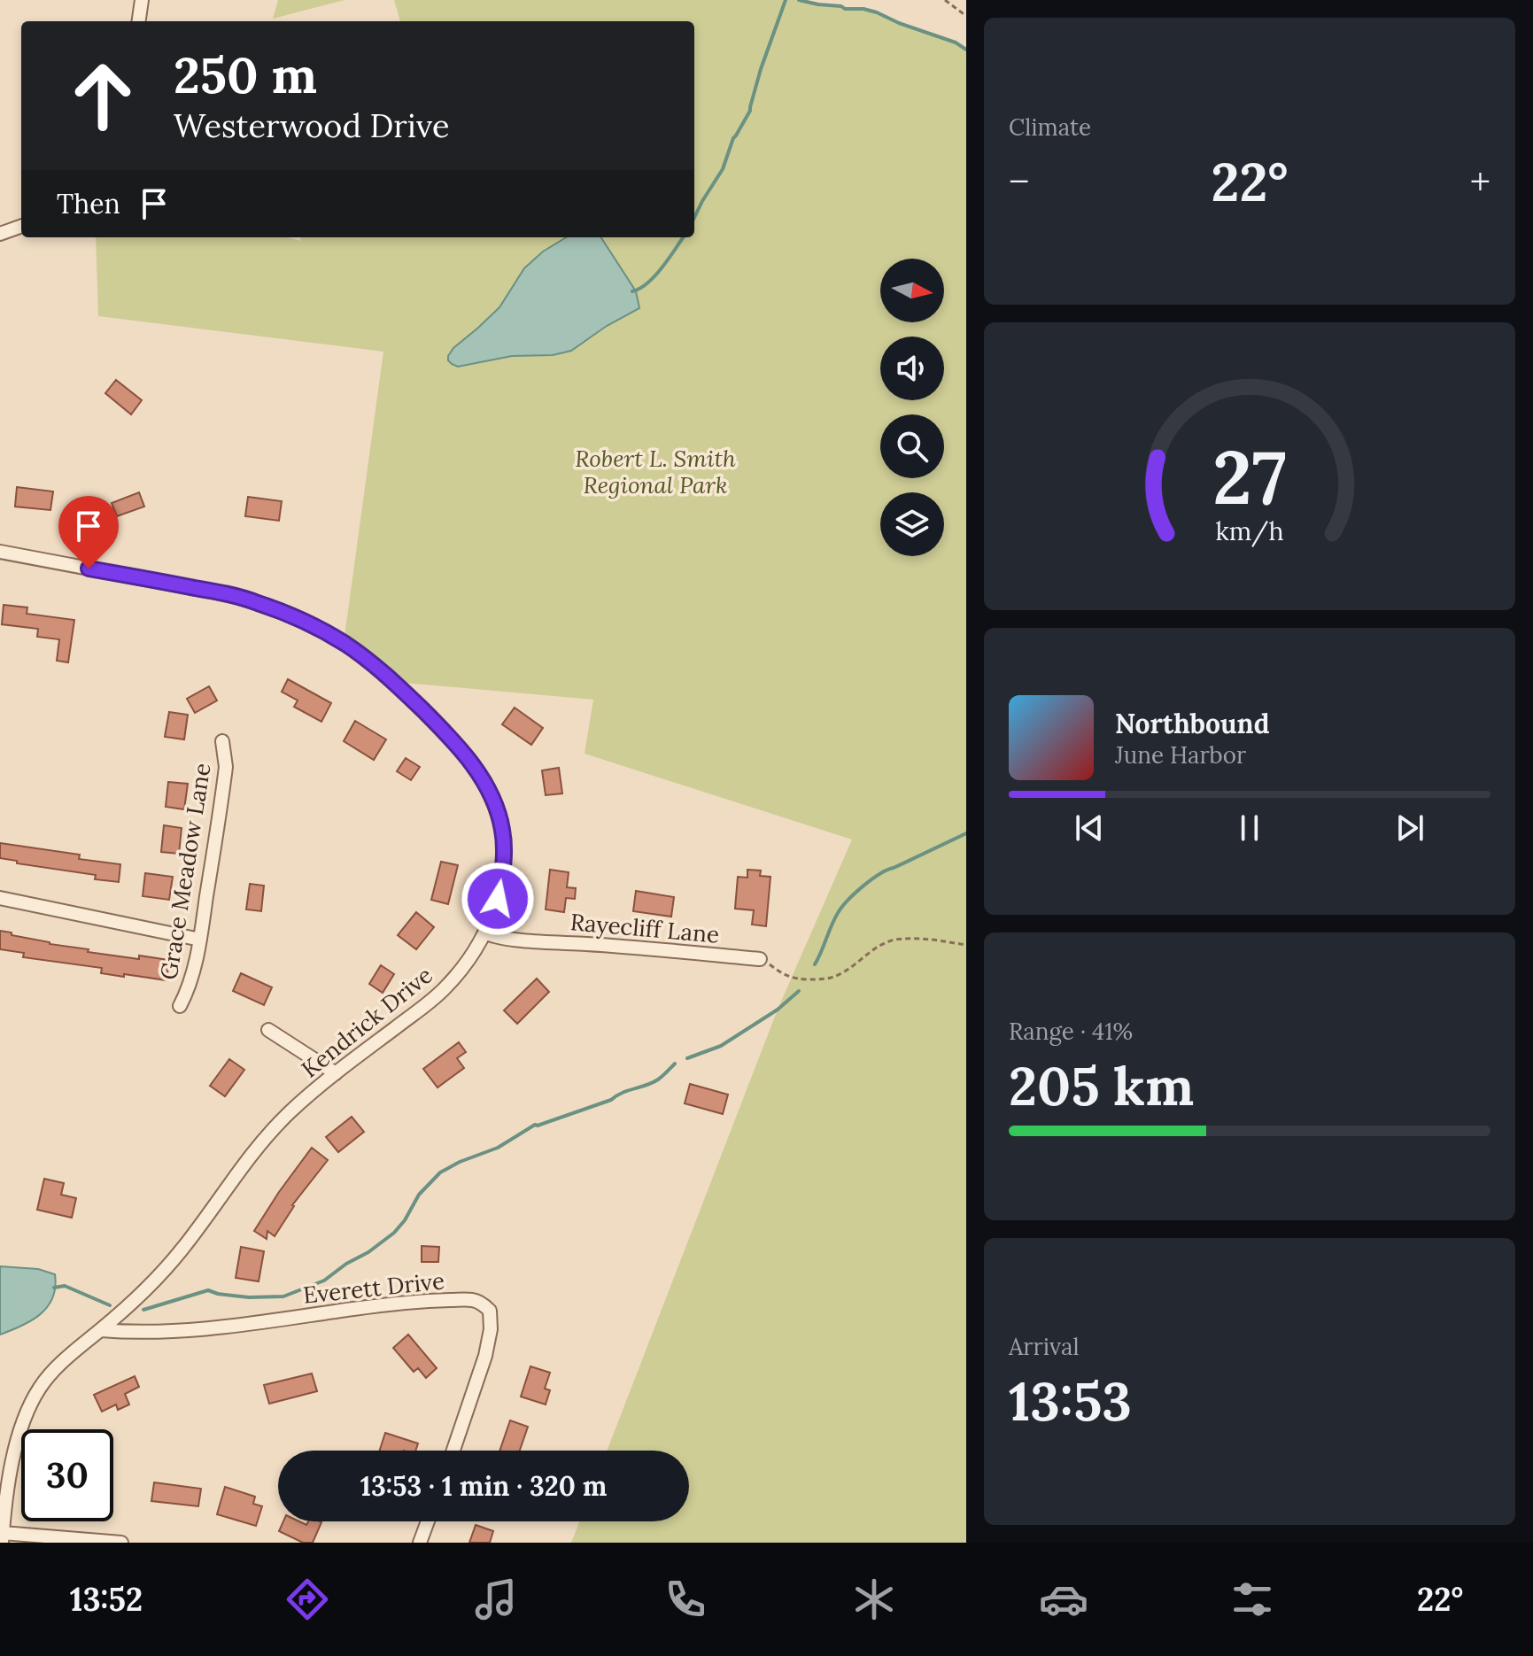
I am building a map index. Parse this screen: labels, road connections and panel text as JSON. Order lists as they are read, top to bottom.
{
  "streets": {
    "street": [
      "Grace Meadow Lane",
      "Rayecliff Lane",
      "Kendrick Drive",
      "Everett Drive"
    ]
  },
  "crossings": [
    ["Rayecliff Lane", "Kendrick Drive"],
    ["Kendrick Drive", "Everett Drive"]
  ],
  "parks": ["Robert L. Smith Regional Park"],
  "north": "right",
  "page": {
    "tile": [
      "Climate",
      ["Range · 41%", "205 km"],
      ["Arrival", "13:53"]
    ],
    "turn": ["250 m", "Westerwood Drive"],
    "heat": ["−", "22°", "+"],
    "then": "Then",
    "song": ["Northbound", "June Harbor"],
    "limit": "30",
    "trip": "13:53 · 1 min · 320 m",
    "tabs": ["13:52", "22°"],
    "gauge": ["27", "km/h"]
  }
}
